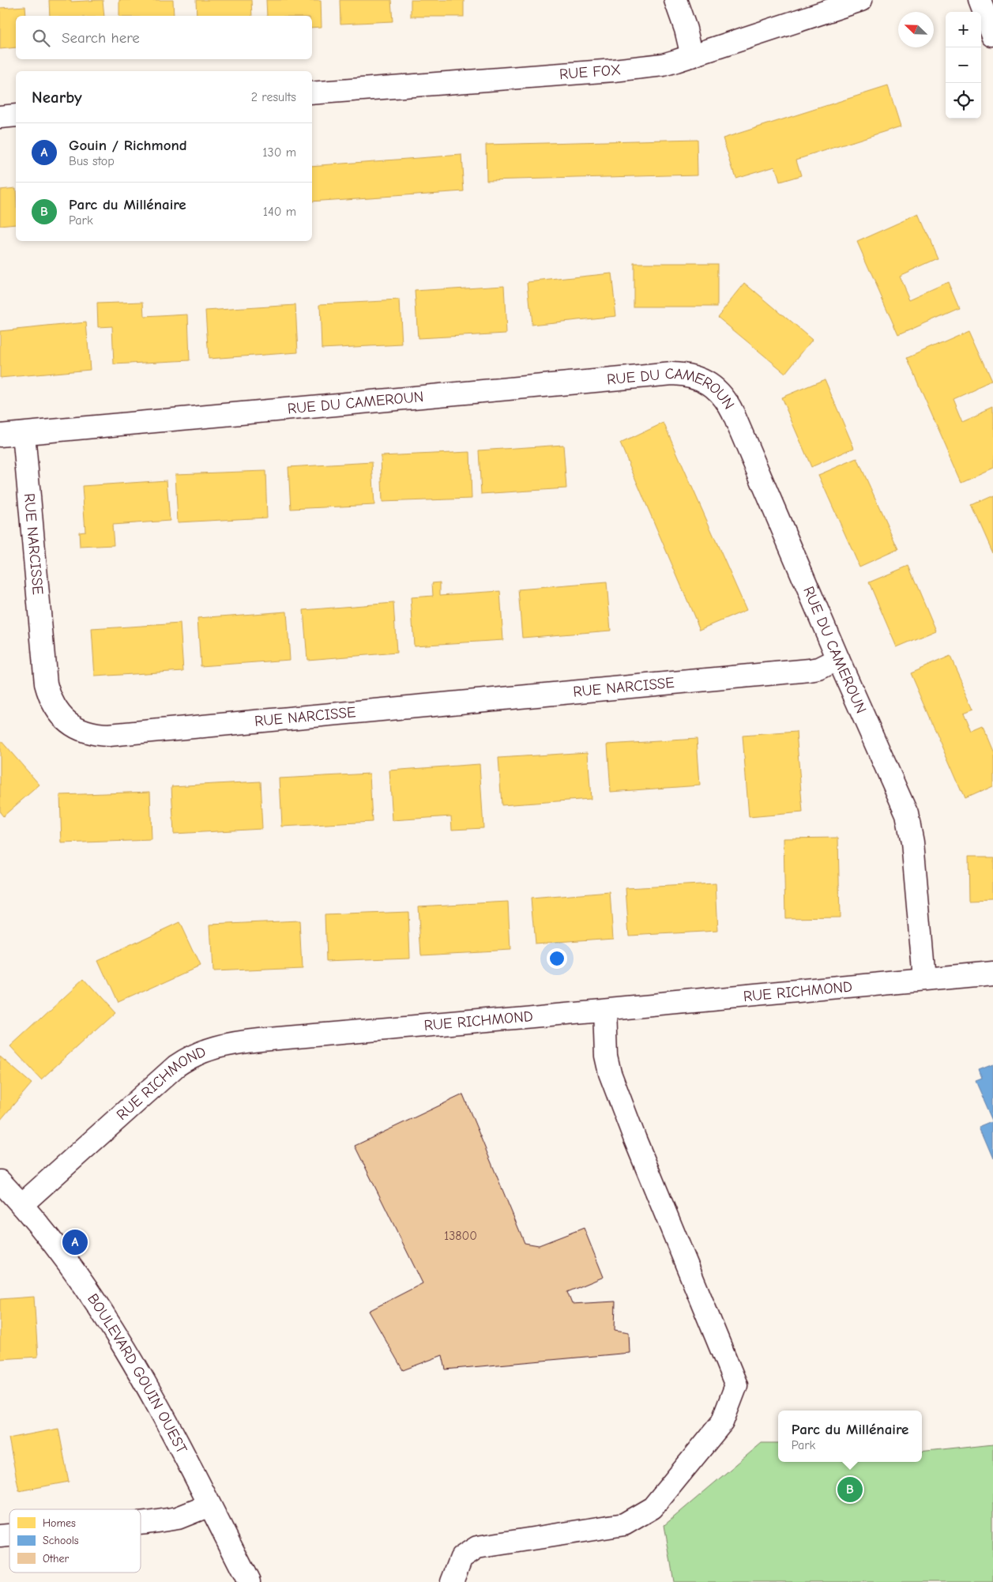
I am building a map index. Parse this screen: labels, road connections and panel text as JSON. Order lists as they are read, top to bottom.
{
  "streets": {
    "street": [
      "RUE FOX",
      "RUE DU CAMEROUN",
      "RUE NARCISSE",
      "RUE RICHMOND",
      "BOULEVARD GOUIN OUEST"
    ]
  },
  "crossings": [
    ["RUE DU CAMEROUN", "RUE NARCISSE"],
    ["RUE DU CAMEROUN", "RUE RICHMOND"],
    ["RUE RICHMOND", "BOULEVARD GOUIN OUEST"]
  ],
  "house_numbers": ["13800"],
  "legend": ["Homes", "Schools", "Other"],
  "north": "top left",
  "page": {
    "map_buttons": ["+", "−"],
    "search": "Search here",
    "heading": ["Nearby", "2 results"],
    "list": [
      {
        "mark": "A",
        "name": "Gouin / Richmond",
        "note": "Bus stop",
        "value": "130 m"
      },
      {
        "mark": "B",
        "name": "Parc du Millénaire",
        "note": "Park",
        "value": "140 m"
      }
    ],
    "pins": ["A", "B"],
    "popup": ["Parc du Millénaire", "Park"]
  }
}
